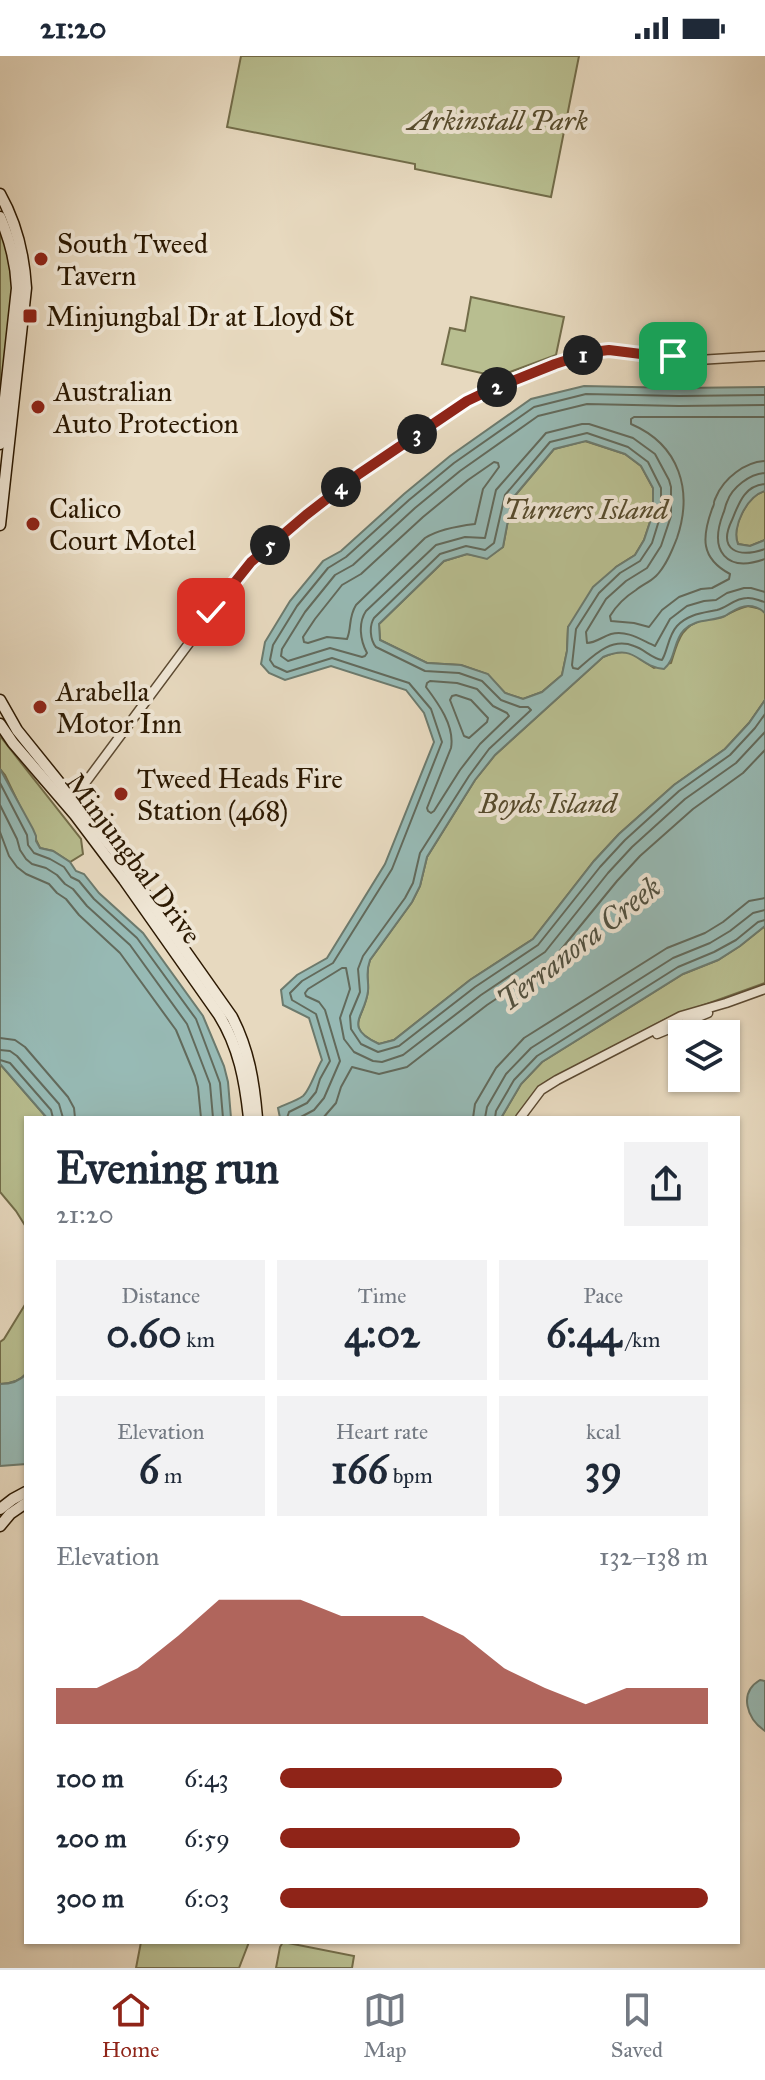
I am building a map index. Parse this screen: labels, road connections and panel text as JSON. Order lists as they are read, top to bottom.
{
  "streets": {
    "main road": ["Minjungbal Drive"]
  },
  "water": ["Terranora Creek"],
  "parks": ["Arkinstall Park", "Turners Island", "Boyds Island"],
  "places": {
    "other": [
      "South Tweed Tavern",
      "Australian Auto Protection",
      "Calico Court Motel",
      "Arabella Motor Inn",
      "Tweed Heads Fire Station (468)"
    ],
    "transit": ["Minjungbal Dr at Lloyd St"]
  },
  "page": {
    "status": "21:20",
    "pins": [
      "1",
      "2",
      "3",
      "4",
      "5"
    ],
    "heading": ["Evening run", "21:20"],
    "stats": [
      ["Distance", "0.60 km"],
      ["Time", "4:02"],
      ["Pace", "6:44 /km"],
      ["Elevation", "6 m"],
      ["Heart rate", "166 bpm"],
      ["kcal", "39"]
    ],
    "chart": ["Elevation", "132–138 m"],
    "list": [
      {
        "name": "100 m",
        "note": "6:43"
      },
      {
        "name": "200 m",
        "note": "6:59"
      },
      {
        "name": "300 m",
        "note": "6:03"
      }
    ],
    "tabs": ["Home", "Map", "Saved"]
  }
}
